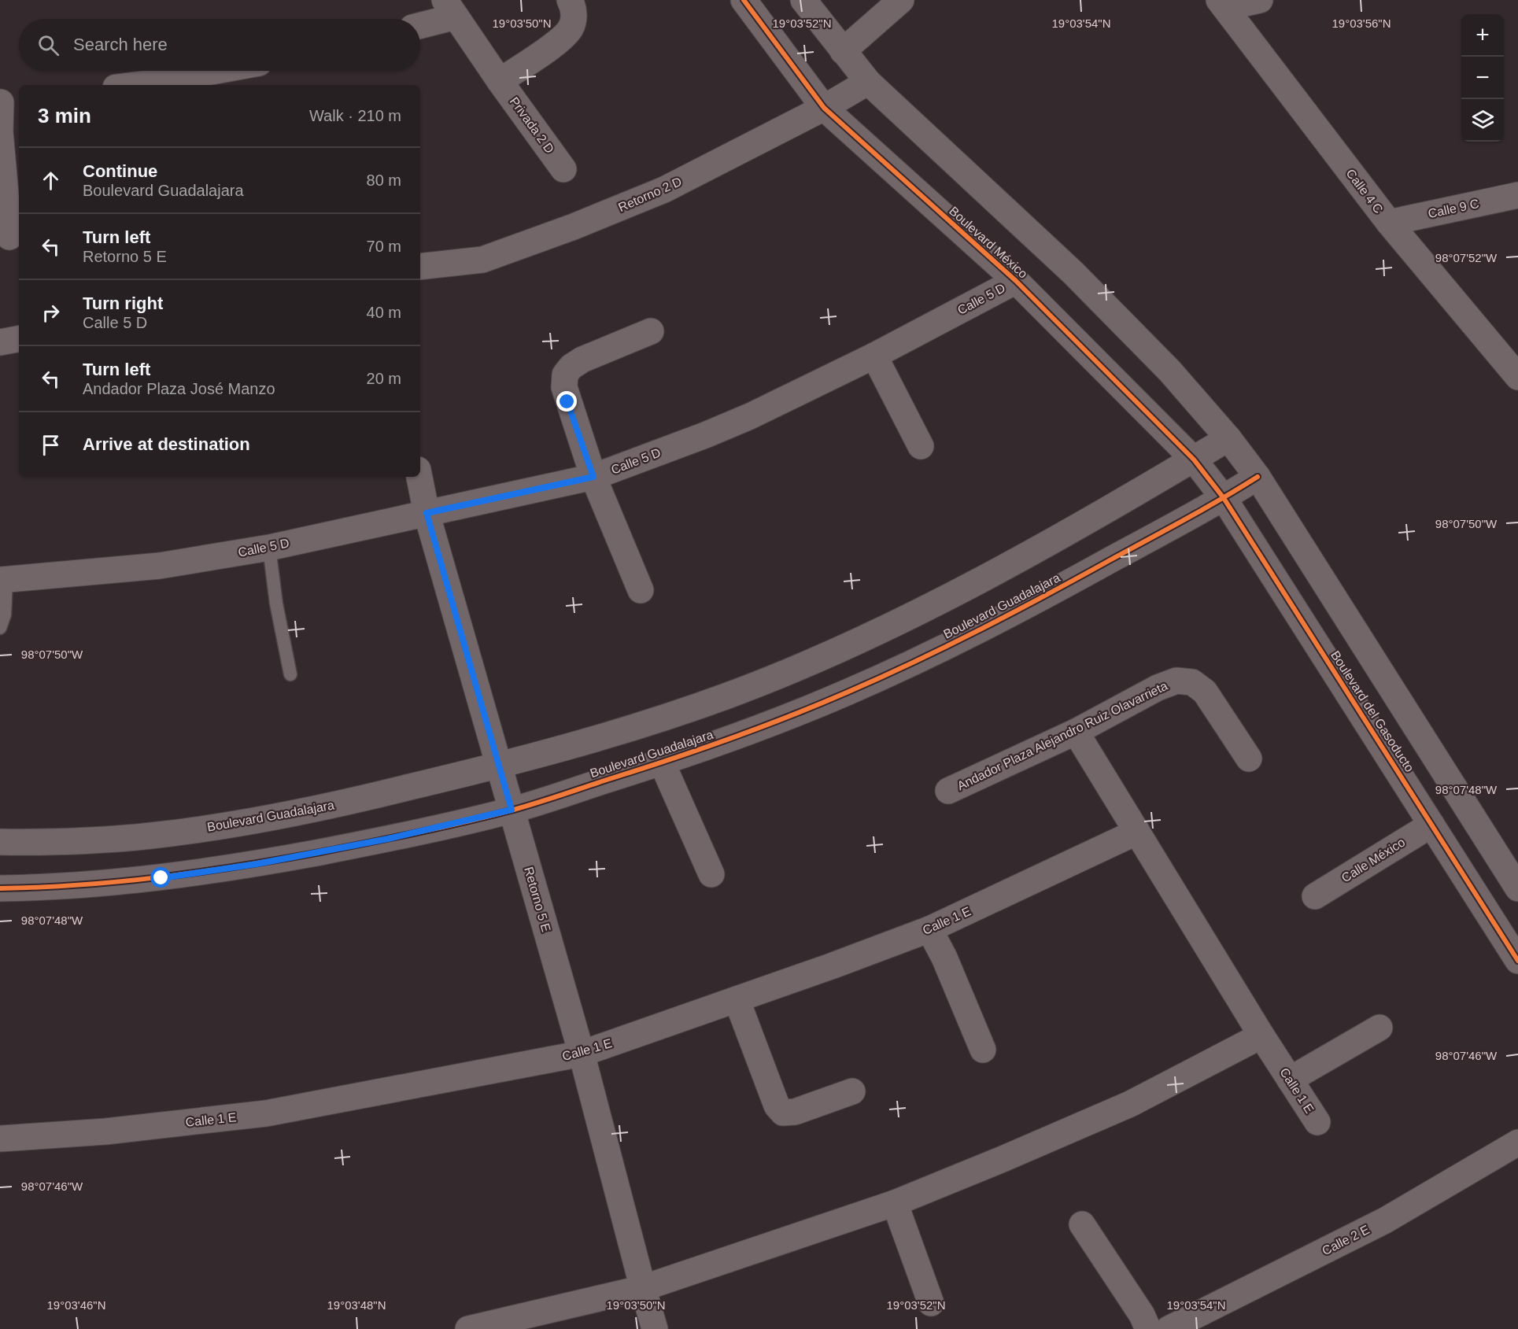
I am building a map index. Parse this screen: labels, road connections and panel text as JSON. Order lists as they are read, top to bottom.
{
  "streets": {
    "street": [
      "Privada 2 D",
      "Calle 4 C",
      "Retorno 2 D",
      "Calle 9 C",
      "Boulevard México",
      "Calle 5 D",
      "Boulevard Guadalajara",
      "Boulevard del Gasoducto",
      "Andador Plaza Alejandro Ruiz Olavarrieta",
      "Calle México",
      "Retorno 5 E",
      "Calle 1 E",
      "Calle 2 E"
    ]
  },
  "crossings": [
    ["Calle 4 C", "Calle 9 C"],
    ["Retorno 2 D", "Boulevard México"],
    ["Boulevard México", "Calle 5 D"],
    ["Boulevard México", "Boulevard Guadalajara"],
    ["Boulevard México", "Boulevard del Gasoducto"],
    ["Calle 5 D", "Retorno 5 E"],
    ["Boulevard Guadalajara", "Boulevard del Gasoducto"],
    ["Boulevard Guadalajara", "Retorno 5 E"],
    ["Boulevard del Gasoducto", "Calle México"],
    ["Andador Plaza Alejandro Ruiz Olavarrieta", "Calle 1 E"],
    ["Retorno 5 E", "Calle 1 E"]
  ],
  "page": {
    "map_buttons": ["+", "−"],
    "search": "Search here",
    "heading": ["3 min", "Walk · 210 m"],
    "list": [
      ["Continue", "Boulevard Guadalajara", "80 m"],
      ["Turn left", "Retorno 5 E", "70 m"],
      ["Turn right", "Calle 5 D", "40 m"],
      ["Turn left", "Andador Plaza José Manzo", "20 m"],
      "Arrive at destination"
    ]
  },
  "coordinates": [
    "19°03'50\"N",
    "19°03'52\"N",
    "19°03'54\"N",
    "19°03'56\"N",
    "98°07'52\"W",
    "98°07'50\"W",
    "98°07'48\"W",
    "98°07'46\"W",
    "19°03'46\"N",
    "19°03'48\"N"
  ]
}
